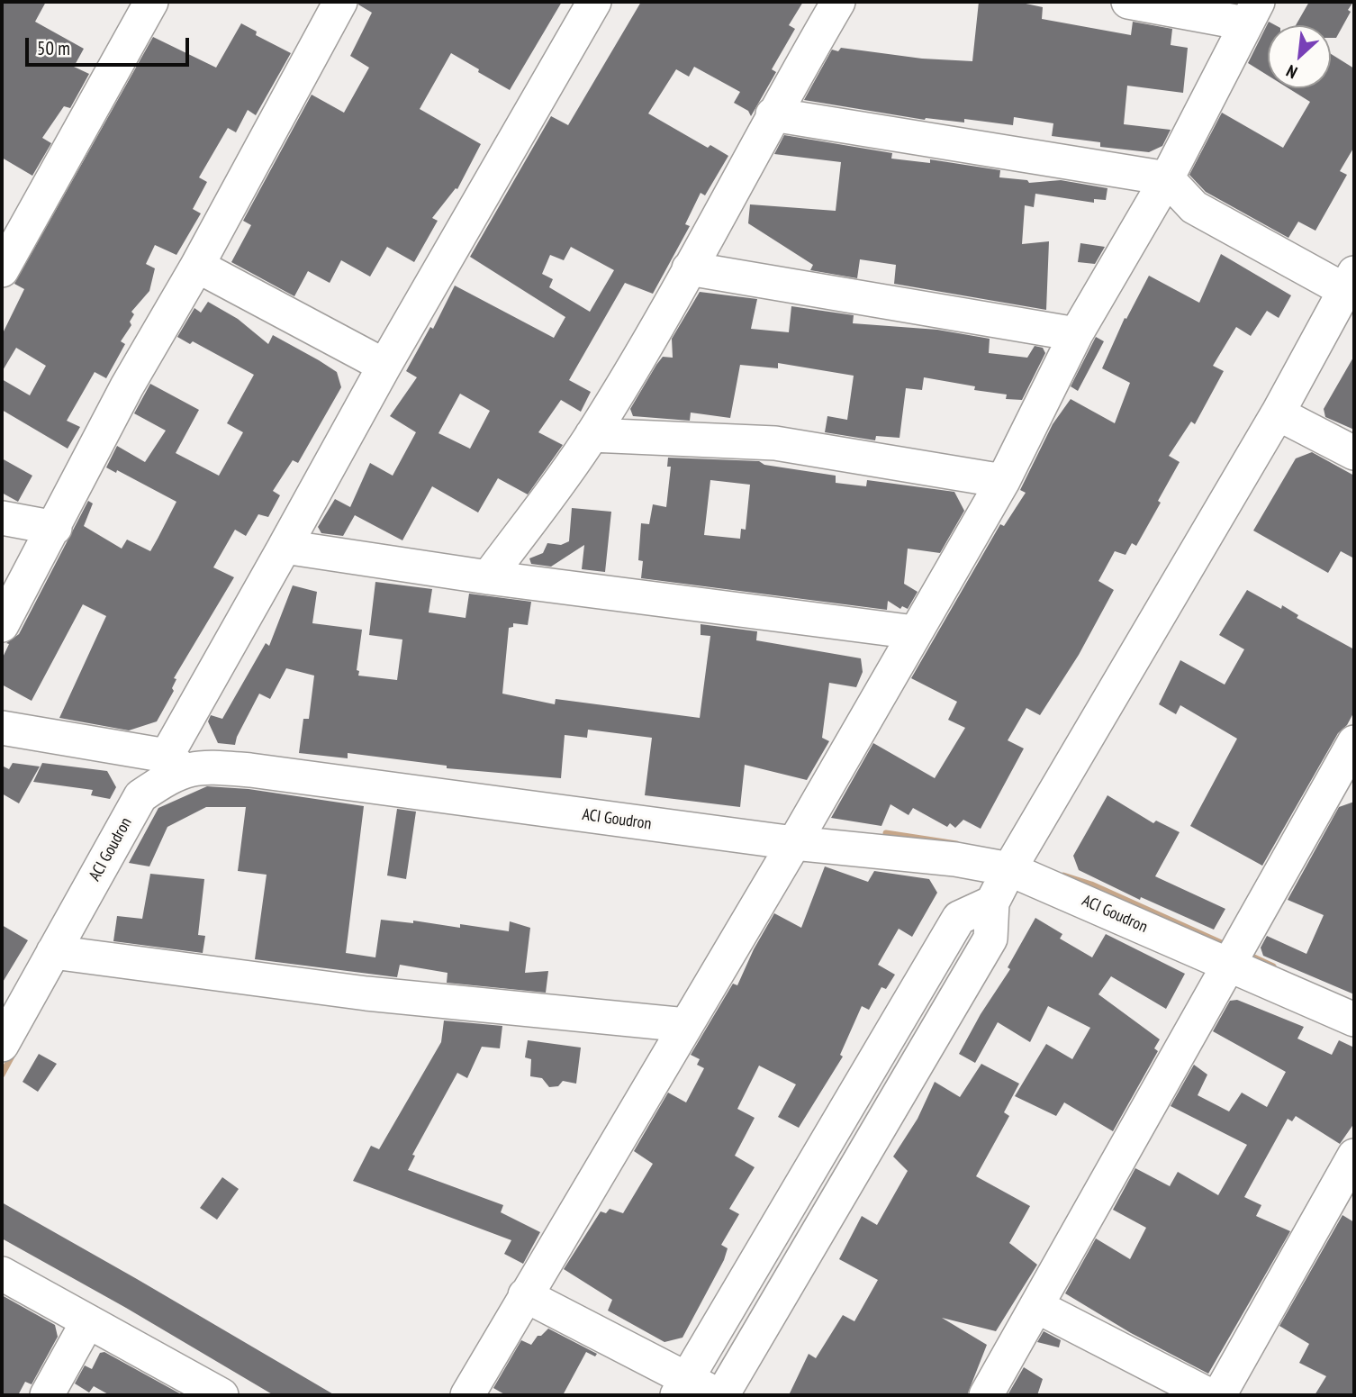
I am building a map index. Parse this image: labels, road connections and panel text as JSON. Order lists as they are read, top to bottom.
{
  "streets": {
    "street": ["ACI Goudron"]
  },
  "scale_bar": "50 m",
  "north": "bottom left"
}
